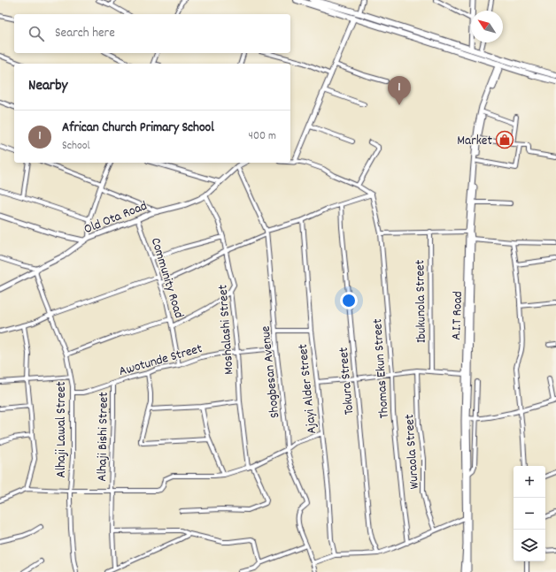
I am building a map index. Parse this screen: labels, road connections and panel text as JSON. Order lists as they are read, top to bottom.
{
  "streets": {
    "street": [
      "Old Ota Road",
      "Community Road",
      "Ibukunola Street",
      "A.I.T Road",
      "Moshalashi Street",
      "Awotunde Street",
      "Thomas Ekun Street",
      "Shogbesan Avenue",
      "Tokura Street",
      "Ajayi Alder Street",
      "Alhaji Lawal Street",
      "Alhaji Bishi Street",
      "Wuraola Street"
    ]
  },
  "crossings": [
    ["Old Ota Road", "Community Road"],
    ["Old Ota Road", "Moshalashi Street"],
    ["Old Ota Road", "Shogbesan Avenue"],
    ["Old Ota Road", "Alhaji Lawal Street"],
    ["Community Road", "Awotunde Street"],
    ["Moshalashi Street", "Awotunde Street"],
    ["Awotunde Street", "Shogbesan Avenue"],
    ["Awotunde Street", "Alhaji Lawal Street"],
    ["Awotunde Street", "Alhaji Bishi Street"]
  ],
  "places": {
    "shop": ["Market"]
  },
  "north": "top left",
  "page": {
    "search": "Search here",
    "heading": "Nearby",
    "pins": "1",
    "list": [
      {
        "mark": "1",
        "name": "African Church Primary School",
        "note": "School",
        "value": "400 m"
      }
    ],
    "map_buttons": ["+", "−"]
  }
}
